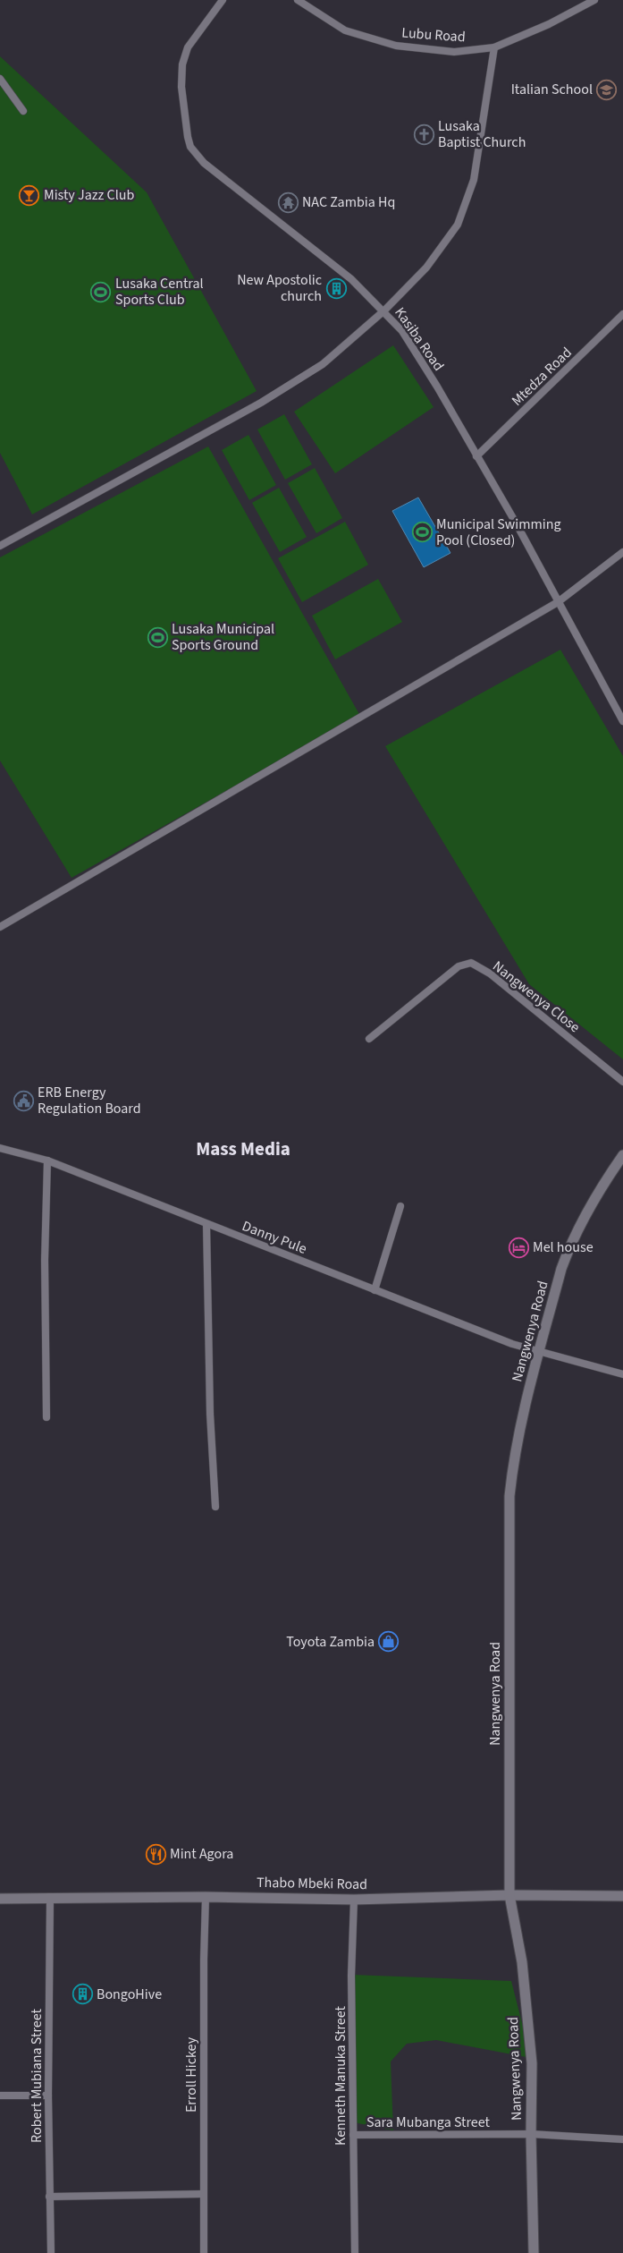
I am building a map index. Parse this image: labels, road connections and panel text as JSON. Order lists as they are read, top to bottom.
{
  "streets": {
    "main road": ["Nangwenya Road", "Thabo Mbeki Road"],
    "street": [
      "Lubu Road",
      "Kasiba Road",
      "Mtedza Road",
      "Nangwenya Close",
      "Danny Pule",
      "Erroll Hickey",
      "Robert Mubiana Street",
      "Kenneth Manuka Street",
      "Sara Mubanga Street"
    ]
  },
  "crossings": [
    ["Kasiba Road", "Mtedza Road"],
    ["Danny Pule", "Nangwenya Road"],
    ["Nangwenya Road", "Thabo Mbeki Road"],
    ["Nangwenya Road", "Sara Mubanga Street"],
    ["Thabo Mbeki Road", "Erroll Hickey"],
    ["Thabo Mbeki Road", "Robert Mubiana Street"],
    ["Thabo Mbeki Road", "Kenneth Manuka Street"],
    ["Kenneth Manuka Street", "Sara Mubanga Street"]
  ],
  "districts": ["Mass Media"],
  "places": {
    "school or university": ["Italian School"],
    "church": ["Lusaka Baptist Church"],
    "bar": ["Misty Jazz Club"],
    "temple": ["NAC Zambia Hq"],
    "building": ["New Apostolic church", "BongoHive"],
    "sports": ["Lusaka Central Sports Club", "Municipal Swimming Pool (Closed)", "Lusaka Municipal Sports Ground"],
    "public building": ["ERB Energy Regulation Board"],
    "hotel": ["Mel house"],
    "shop": ["Toyota Zambia"],
    "restaurant": ["Mint Agora"]
  }
}
